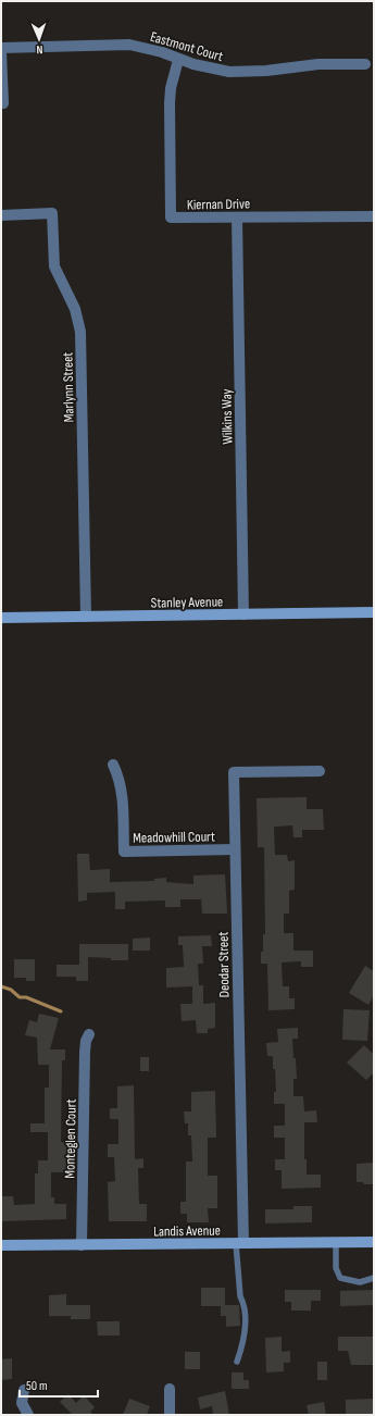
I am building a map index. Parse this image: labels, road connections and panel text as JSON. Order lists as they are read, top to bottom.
{
  "streets": {
    "street": [
      "Eastmont Court",
      "Kiernan Drive",
      "Marlynn Street",
      "Wilkins Way",
      "Stanley Avenue",
      "Meadowhill Court",
      "Deodar Street",
      "Monteglen Court",
      "Landis Avenue"
    ]
  },
  "crossings": [
    ["Eastmont Court", "Kiernan Drive"],
    ["Kiernan Drive", "Wilkins Way"],
    ["Marlynn Street", "Stanley Avenue"],
    ["Wilkins Way", "Stanley Avenue"],
    ["Meadowhill Court", "Deodar Street"],
    ["Deodar Street", "Landis Avenue"],
    ["Monteglen Court", "Landis Avenue"]
  ],
  "scale_bar": "50 m",
  "north": "bottom"
}
